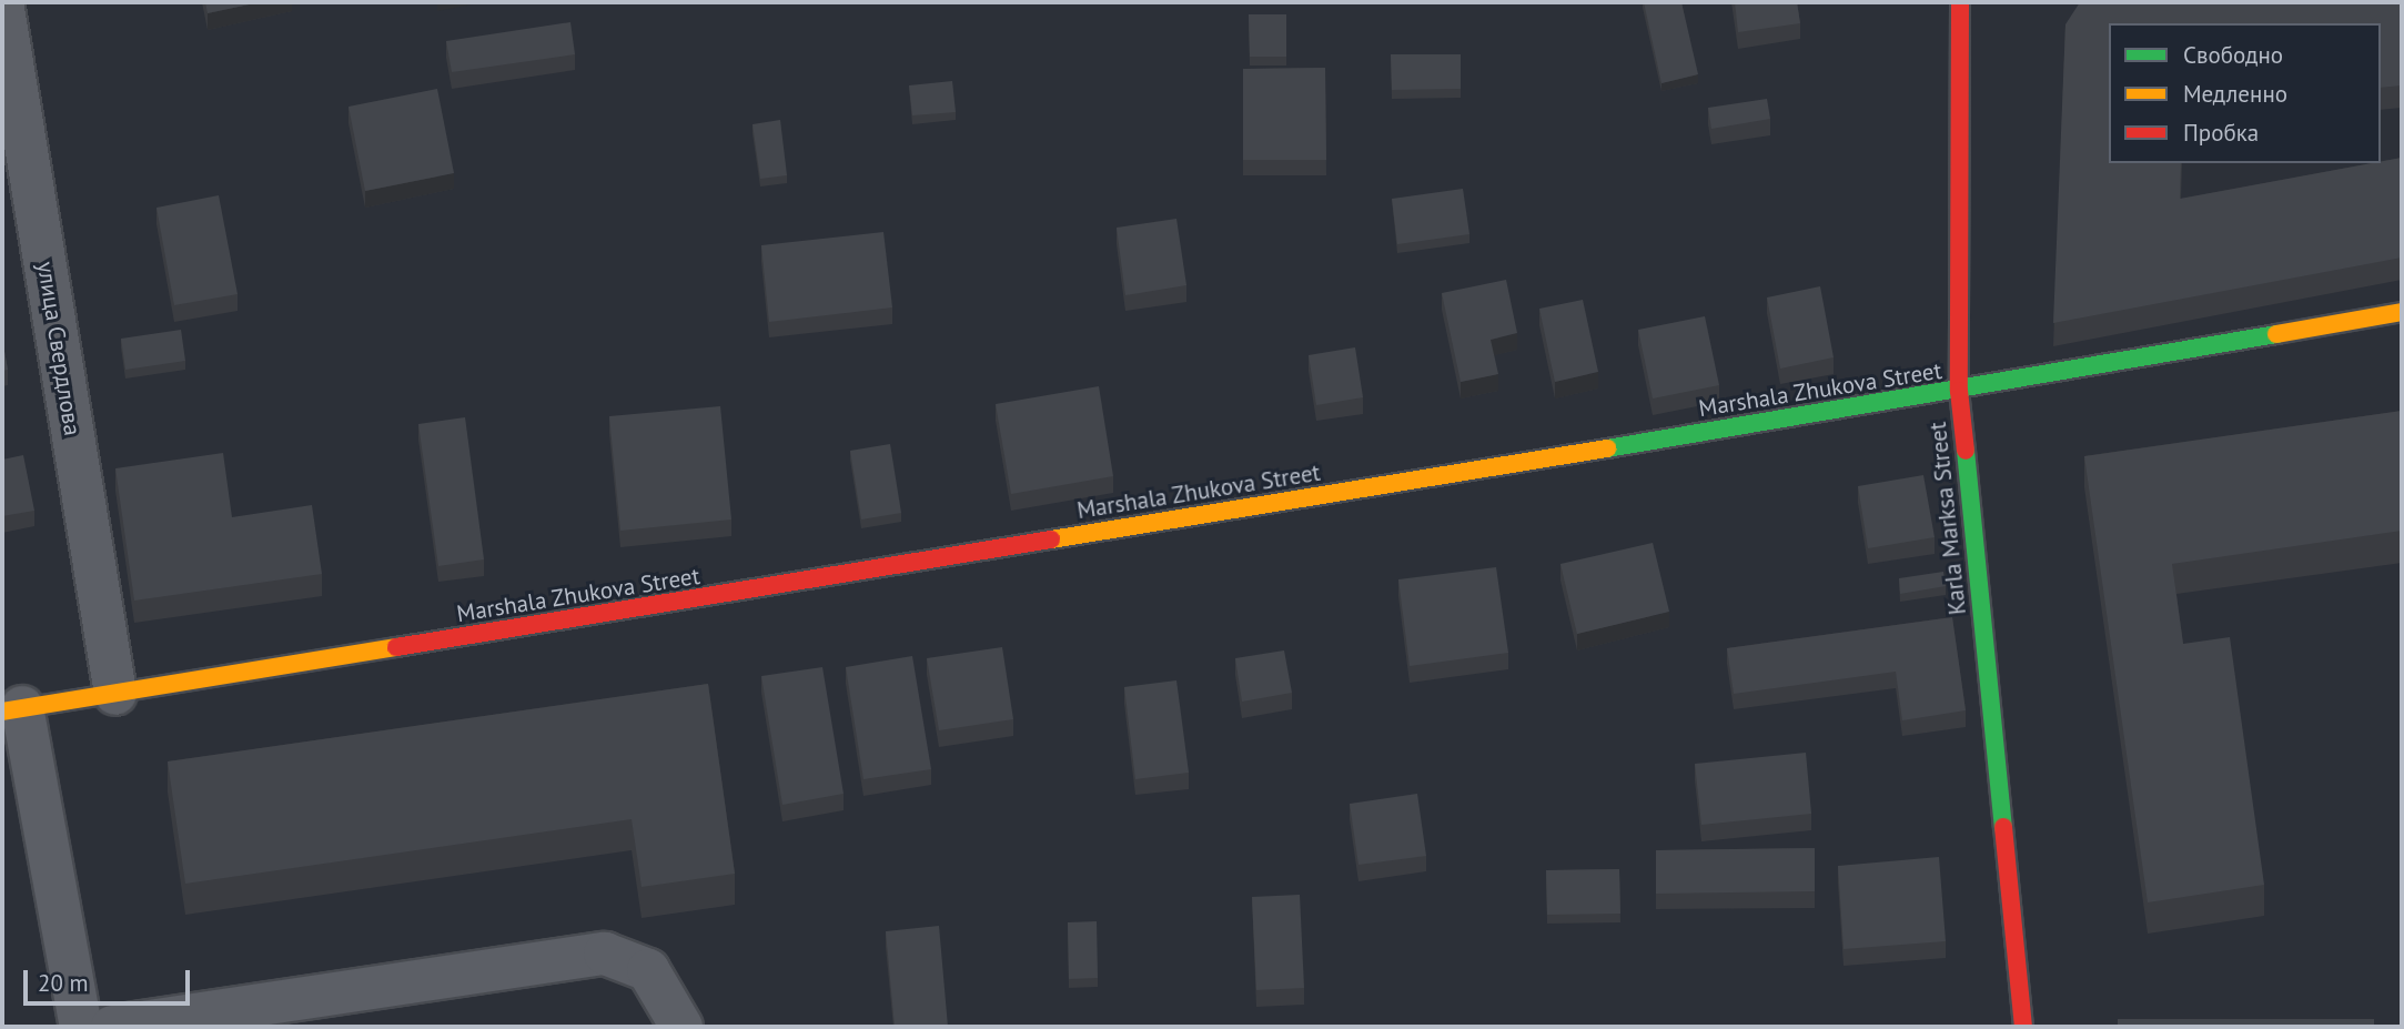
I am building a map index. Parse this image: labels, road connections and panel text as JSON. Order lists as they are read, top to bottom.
{
  "streets": {
    "main road": ["Marshala Zhukova Street", "Karla Marksa Street"],
    "street": ["улица Свердлова"]
  },
  "crossings": [
    ["улица Свердлова", "Marshala Zhukova Street"],
    ["Marshala Zhukova Street", "Karla Marksa Street"]
  ],
  "legend": ["Свободно", "Медленно", "Пробка"],
  "scale_bar": "20 m"
}
